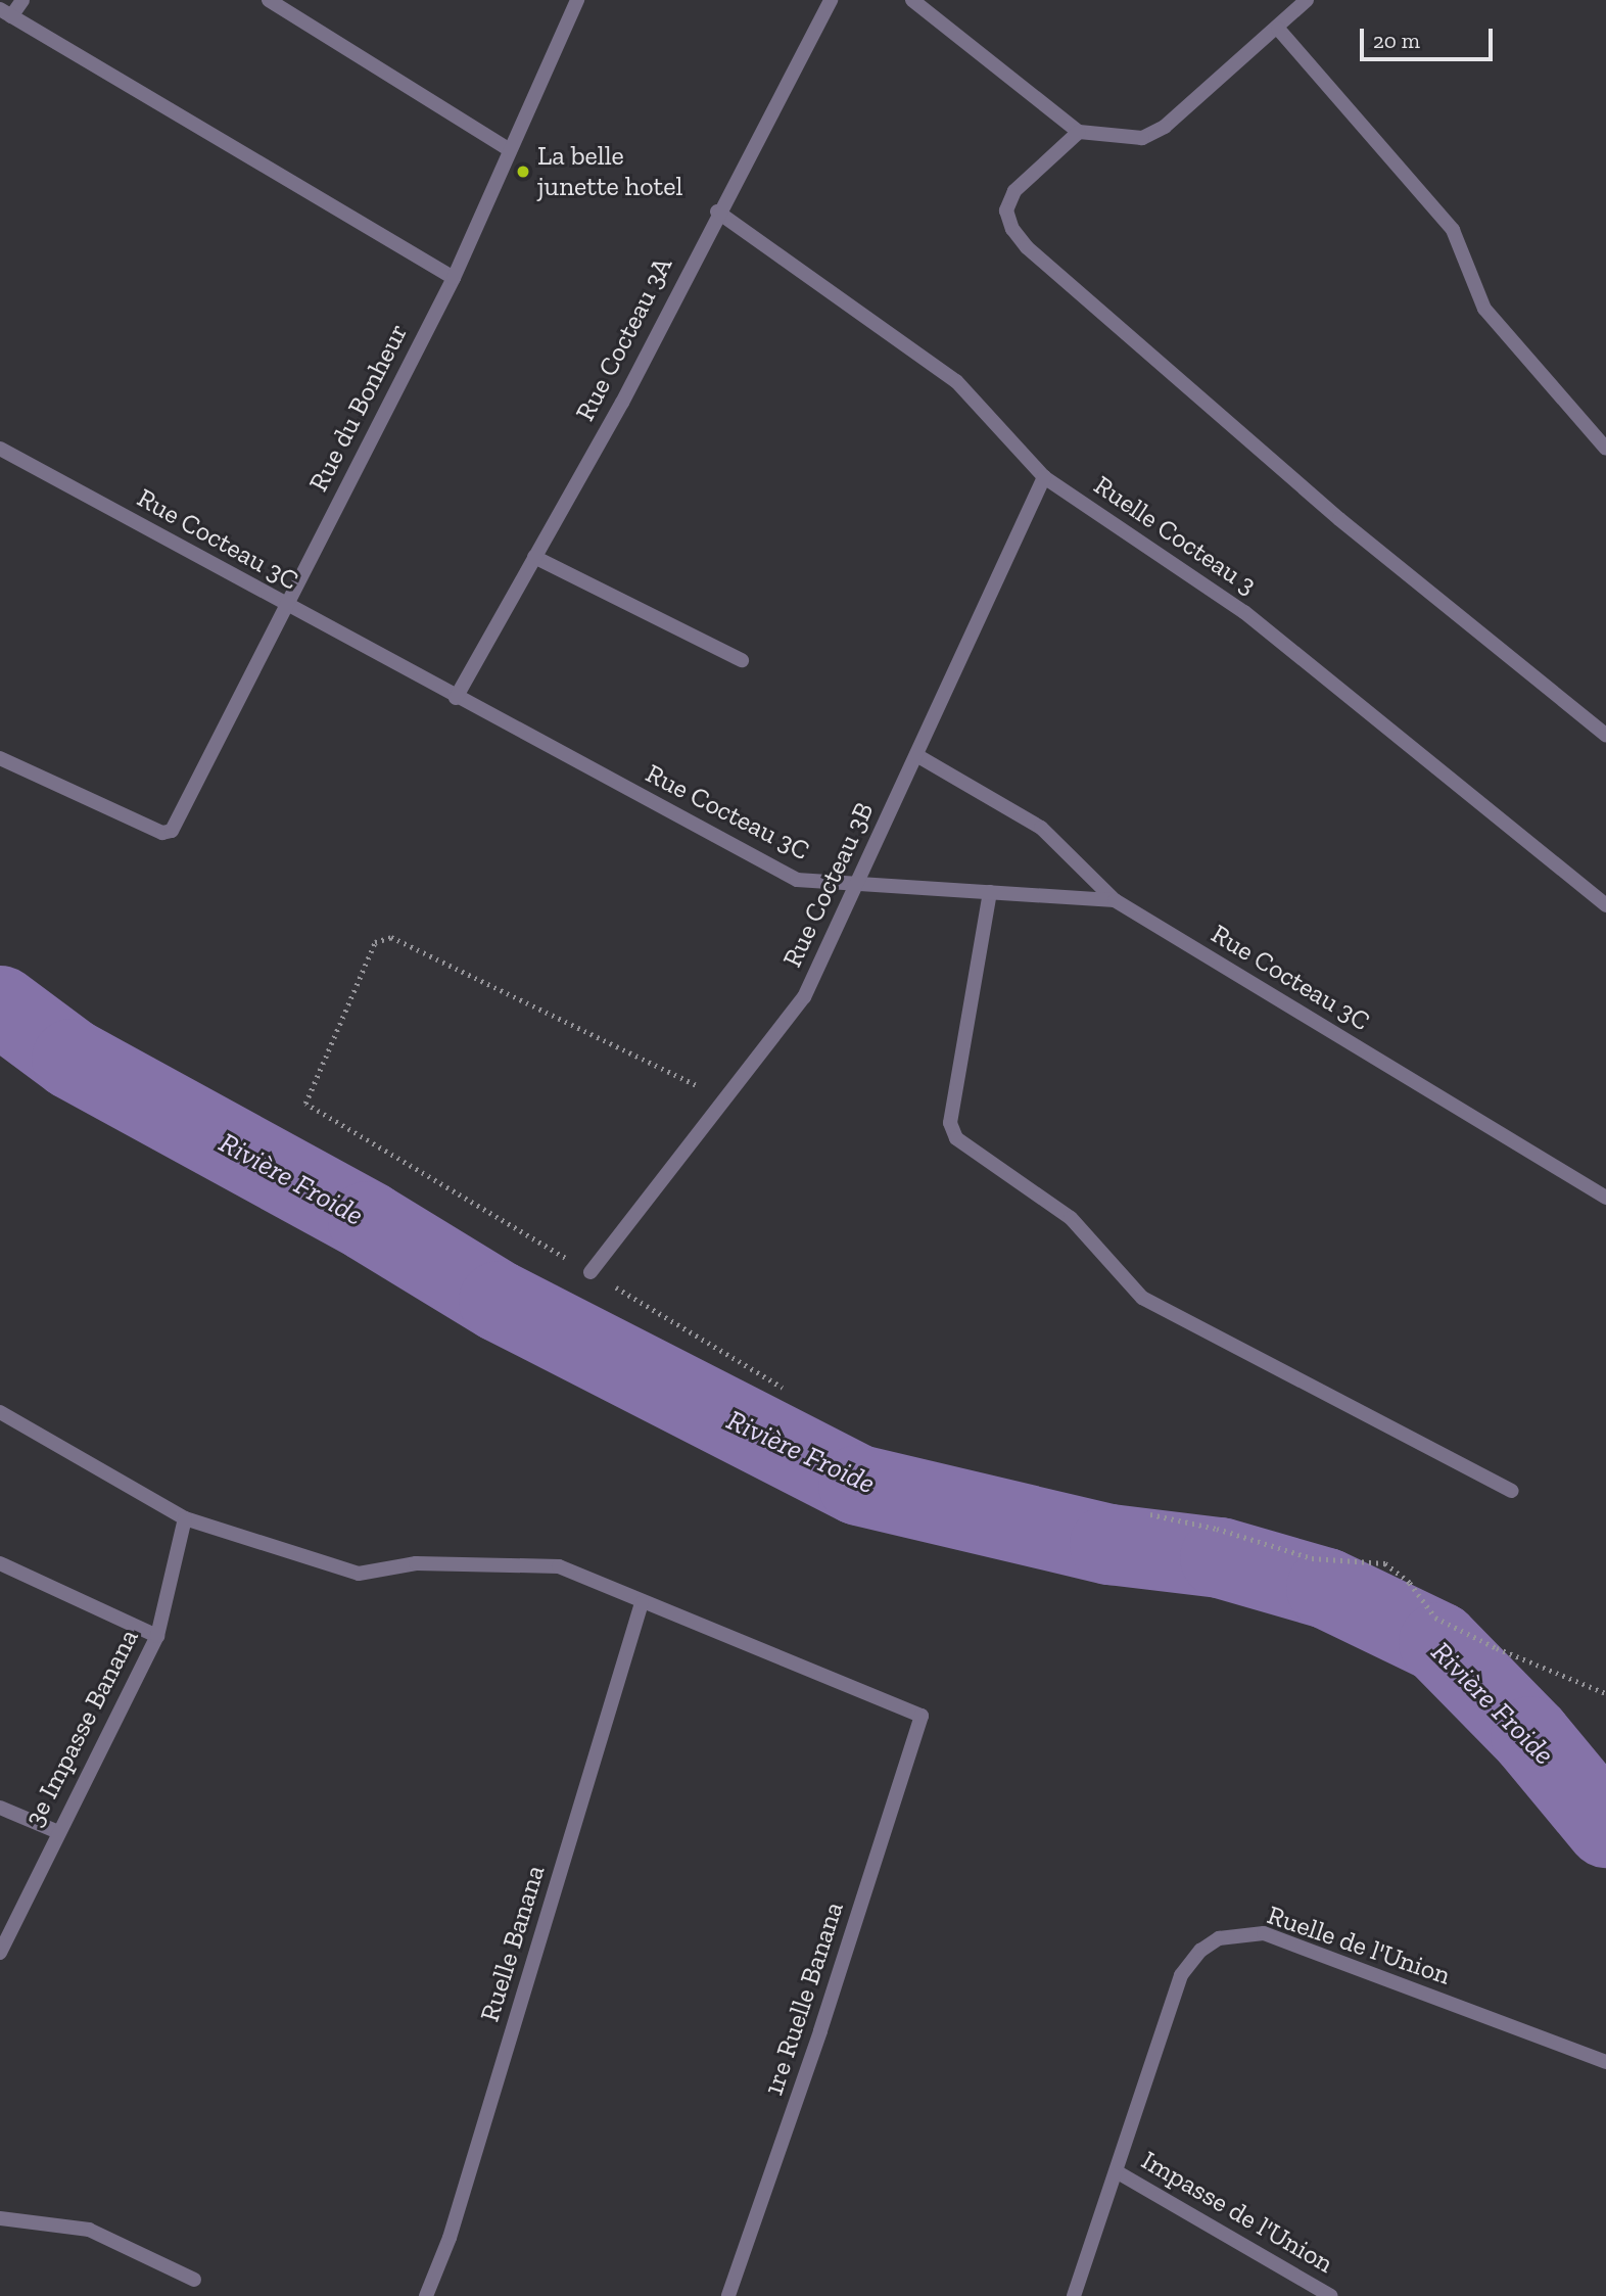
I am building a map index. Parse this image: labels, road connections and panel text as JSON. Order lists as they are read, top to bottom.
{
  "streets": {
    "street": [
      "Rue Cocteau 3A",
      "Rue du Bonheur",
      "Ruelle Cocteau 3",
      "Rue Cocteau 3C",
      "Rue Cocteau 3B",
      "3e Impasse Banana",
      "Ruelle Banana",
      "Ruelle de l'Union",
      "1re Ruelle Banana",
      "Impasse de l'Union"
    ]
  },
  "crossings": [
    ["Rue Cocteau 3A", "Ruelle Cocteau 3"],
    ["Rue Cocteau 3A", "Rue Cocteau 3C"],
    ["Rue du Bonheur", "Rue Cocteau 3C"],
    ["Ruelle Cocteau 3", "Rue Cocteau 3B"],
    ["Rue Cocteau 3C", "Rue Cocteau 3B"],
    ["Ruelle Banana", "1re Ruelle Banana"],
    ["Ruelle de l'Union", "Impasse de l'Union"]
  ],
  "water": ["Rivière Froide"],
  "places": ["La belle junette hotel"],
  "scale_bar": "20 m"
}
